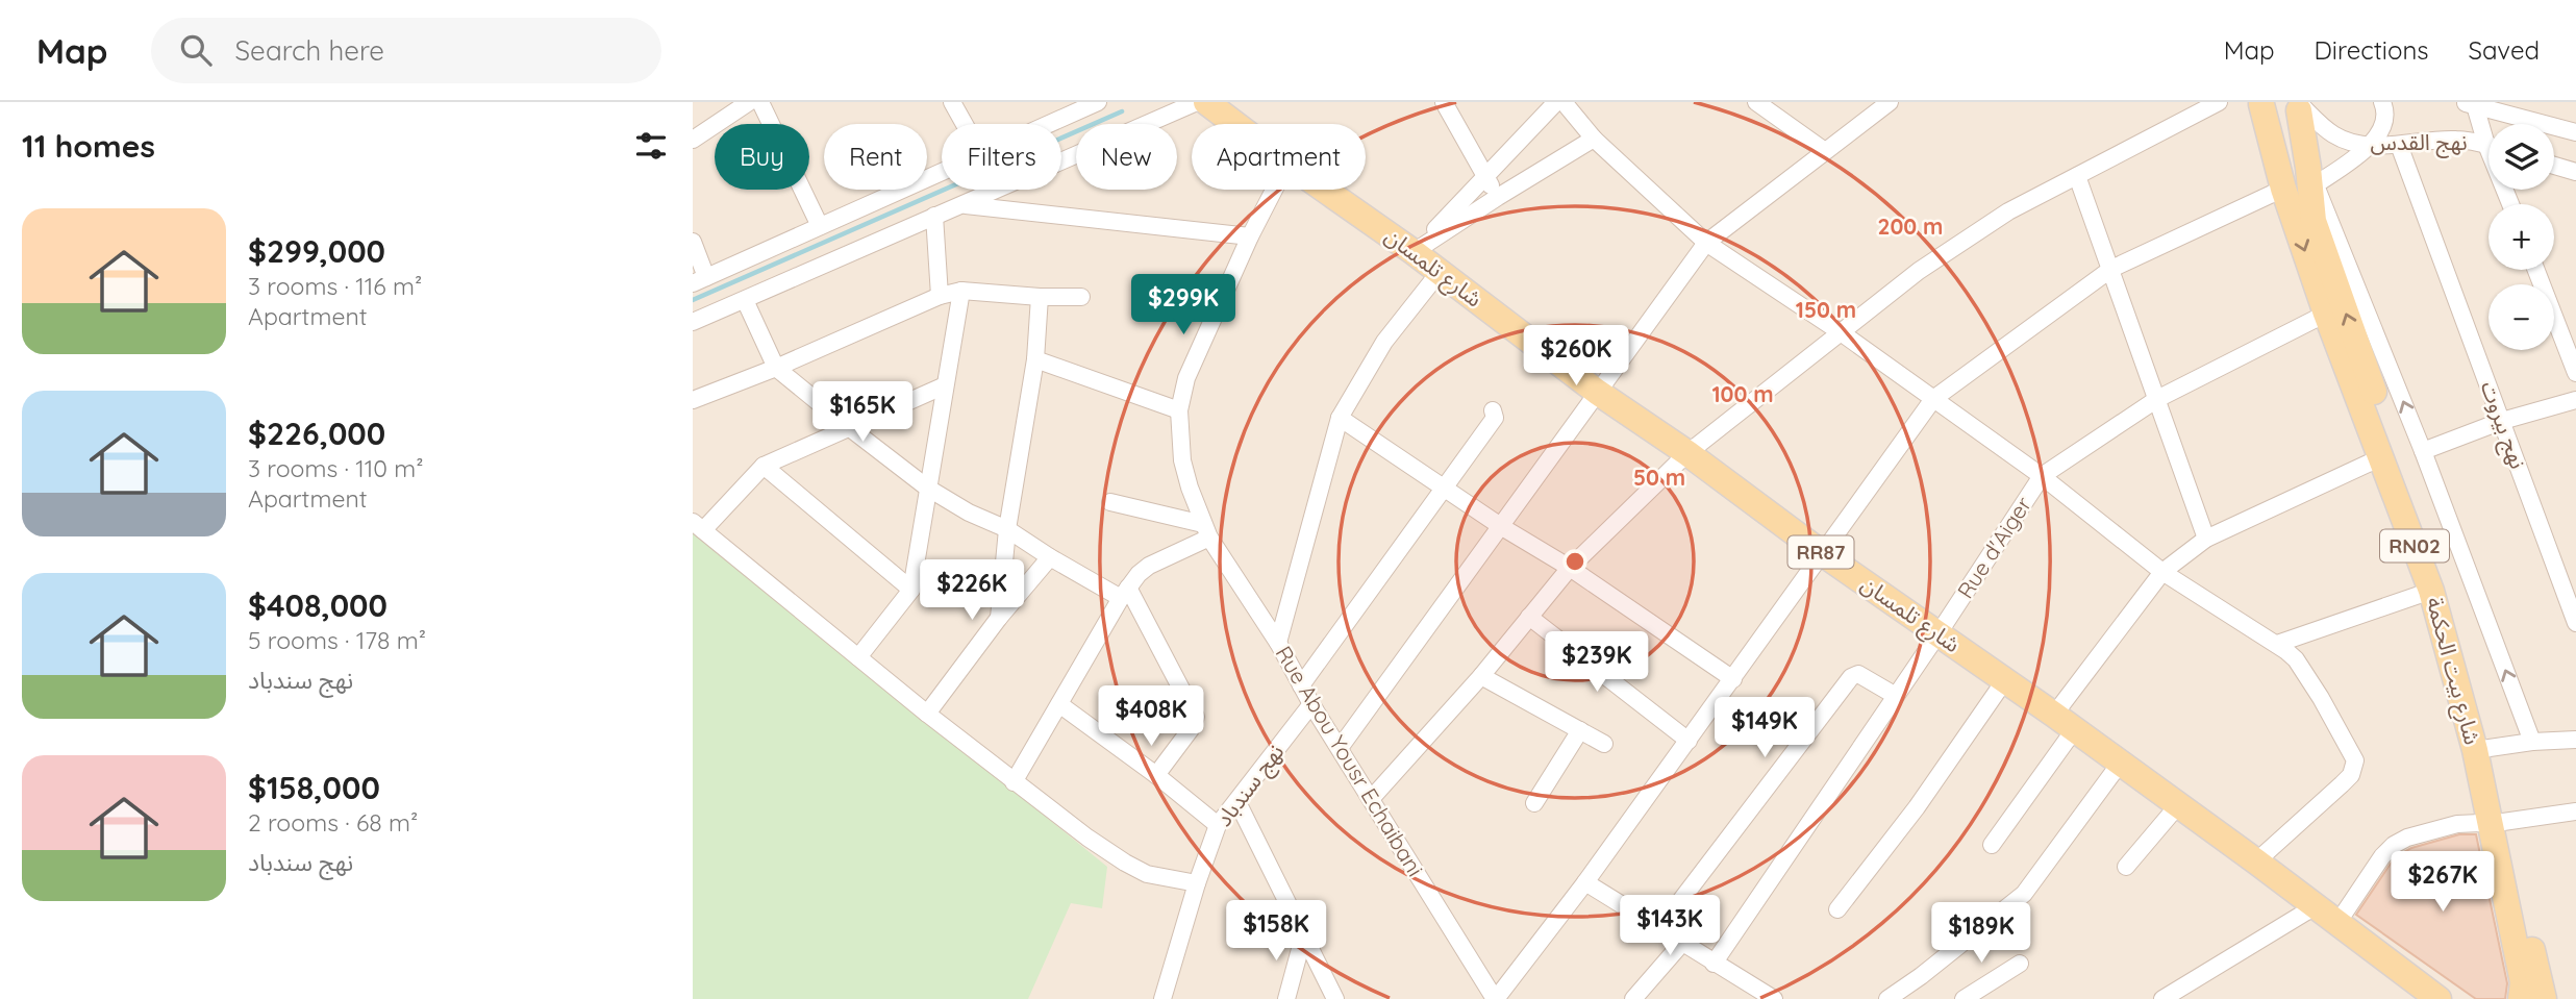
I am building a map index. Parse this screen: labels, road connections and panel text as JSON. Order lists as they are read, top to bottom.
{
  "streets": {
    "main road": [
      "شارع تلمسان",
      "RN02",
      "RR87",
      "شارع بيت الحكمة"
    ],
    "street": [
      "نهج القدس",
      "نهج بيروت",
      "Rue d'Aiger",
      "Rue Abou Yousr Echaibani",
      "نهج سندباد"
    ]
  },
  "crossings": [
    ["نهج القدس", "نهج بيروت"],
    ["نهج القدس", "شارع بيت الحكمة"],
    ["شارع تلمسان", "Rue d'Aiger"],
    ["Rue d'Aiger", "شارع بيت الحكمة"],
    ["Rue Abou Yousr Echaibani", "نهج سندباد"]
  ],
  "page": {
    "header": "Map",
    "search": "Search here",
    "nav": ["Map", "Directions", "Saved"],
    "heading": "11 homes",
    "map_buttons": ["+", "−"],
    "chip": [
      "Buy",
      "Rent",
      "Filters",
      "New",
      "Apartment"
    ],
    "list": [
      {
        "name": "$299,000",
        "note": "3 rooms · 116 m² · Apartment"
      },
      {
        "name": "$226,000",
        "note": "3 rooms · 110 m² · Apartment"
      },
      {
        "name": "$408,000",
        "note": "5 rooms · 178 m² · نهج سندباد"
      },
      {
        "name": "$158,000",
        "note": "2 rooms · 68 m² · نهج سندباد"
      }
    ],
    "price": [
      "$299K",
      "$260K",
      "$165K",
      "$226K",
      "$239K",
      "$408K",
      "$149K",
      "$267K",
      "$143K",
      "$158K",
      "$189K"
    ]
  },
  "rings": [
    "200 m",
    "150 m",
    "100 m",
    "50 m"
  ]
}
